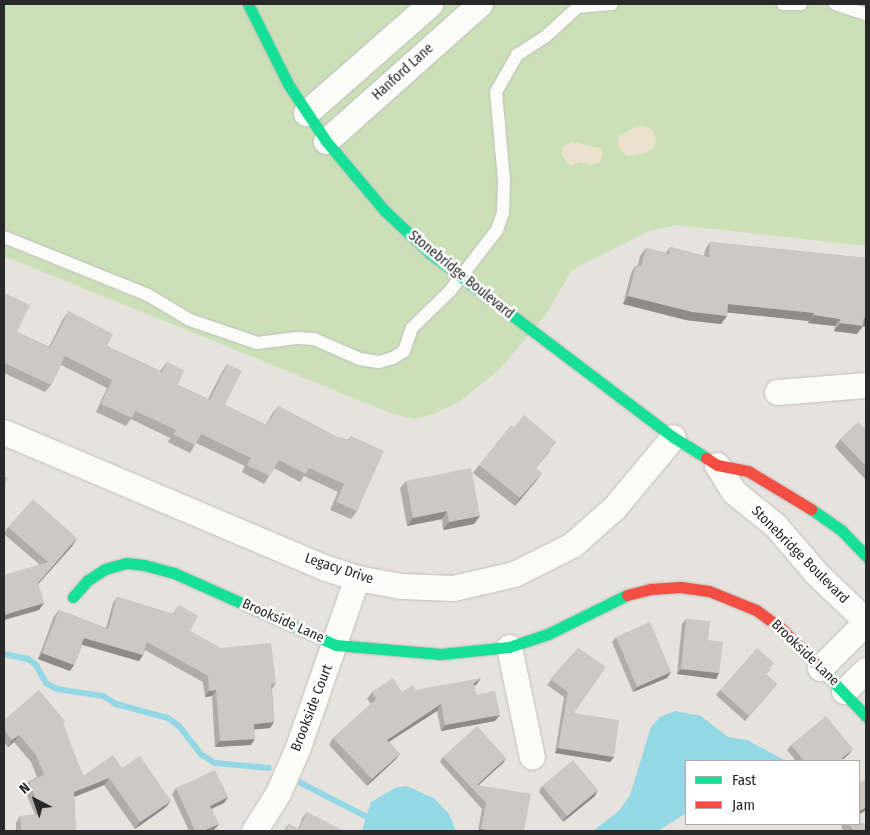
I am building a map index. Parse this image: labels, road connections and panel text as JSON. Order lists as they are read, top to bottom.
{
  "streets": {
    "street": [
      "Hanford Lane",
      "Stonebridge Boulevard",
      "Legacy Drive",
      "Brookside Lane",
      "Brookside Court"
    ]
  },
  "crossings": [
    ["Hanford Lane", "Stonebridge Boulevard"],
    ["Stonebridge Boulevard", "Legacy Drive"],
    ["Legacy Drive", "Brookside Court"],
    ["Brookside Lane", "Brookside Court"]
  ],
  "legend": ["Fast", "Jam"],
  "north": "top left"
}
